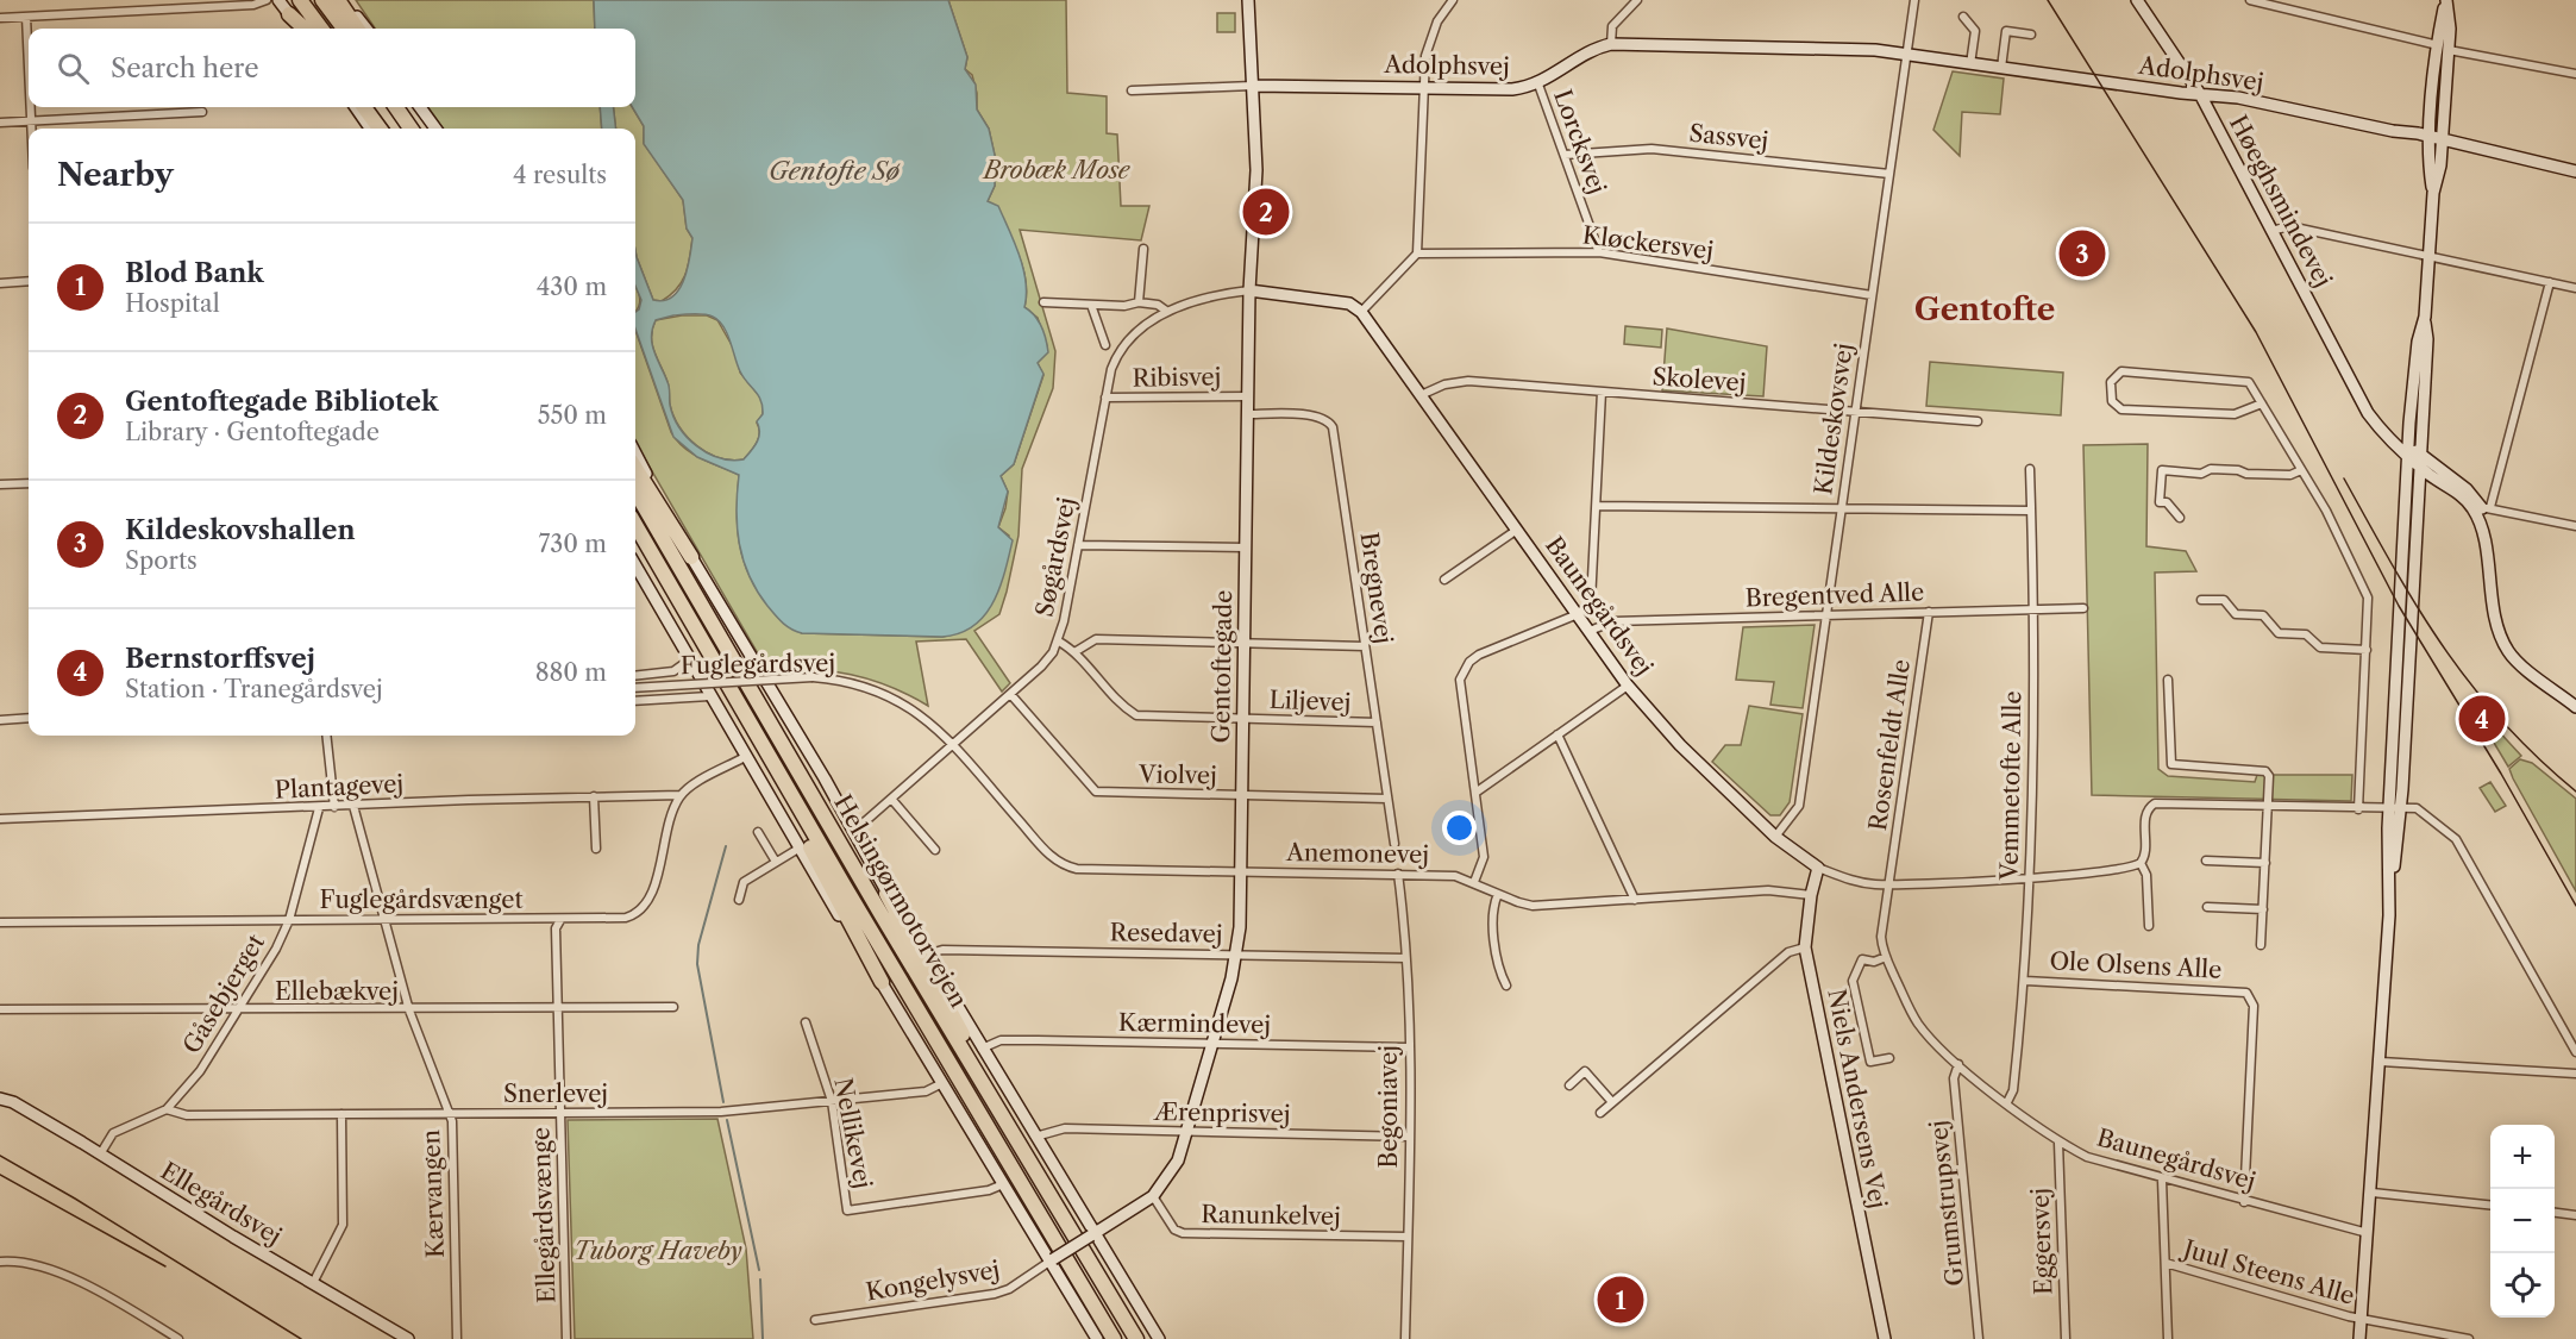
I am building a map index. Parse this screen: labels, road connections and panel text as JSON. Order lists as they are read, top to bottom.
{
  "streets": {
    "highway": ["Helsingørmotorvejen"],
    "street": [
      "Adolphsvej",
      "Sassvej",
      "Lorcksvej",
      "Høeghsmindevej",
      "Kløckersvej",
      "Ribisvej",
      "Skolevej",
      "Kildeskovsvej",
      "Søgårdsvej",
      "Bregnevej",
      "Bregentved Alle",
      "Baunegårdsvej",
      "Fuglegårdsvej",
      "Gentoftegade",
      "Liljevej",
      "Rosenfeldt Alle",
      "Violvej",
      "Vemmetofte Alle",
      "Plantagevej",
      "Anemonevej",
      "Fuglegårdsvænget",
      "Resedavej",
      "Ole Olsens Alle",
      "Ellebækvej",
      "Gåsebjerget",
      "Kærmindevej",
      "Snerlevej",
      "Niels Andersens Vej",
      "Begoniavej",
      "Ærenprisvej",
      "Nellikevej",
      "Kærvangen",
      "Ellegårdsvej",
      "Grumstrupsvej",
      "Ellegårdsvænge",
      "Ranunkelvej",
      "Eggersvej",
      "Juul Steens Alle",
      "Kongelysvej"
    ]
  },
  "crossings": [
    ["Adolphsvej", "Lorcksvej"],
    ["Adolphsvej", "Høeghsmindevej"],
    ["Adolphsvej", "Kildeskovsvej"],
    ["Adolphsvej", "Gentoftegade"],
    ["Sassvej", "Lorcksvej"],
    ["Sassvej", "Kildeskovsvej"],
    ["Lorcksvej", "Kløckersvej"],
    ["Kløckersvej", "Kildeskovsvej"],
    ["Ribisvej", "Søgårdsvej"],
    ["Ribisvej", "Gentoftegade"],
    ["Skolevej", "Kildeskovsvej"],
    ["Skolevej", "Baunegårdsvej"],
    ["Kildeskovsvej", "Bregentved Alle"],
    ["Kildeskovsvej", "Baunegårdsvej"],
    ["Søgårdsvej", "Fuglegårdsvej"],
    ["Søgårdsvej", "Gentoftegade"],
    ["Søgårdsvej", "Liljevej"],
    ["Søgårdsvej", "Violvej"],
    ["Søgårdsvej", "Anemonevej"],
    ["Bregnevej", "Gentoftegade"],
    ["Bregnevej", "Liljevej"],
    ["Bregnevej", "Violvej"],
    ["Bregentved Alle", "Baunegårdsvej"],
    ["Bregentved Alle", "Rosenfeldt Alle"],
    ["Bregentved Alle", "Vemmetofte Alle"],
    ["Baunegårdsvej", "Rosenfeldt Alle"],
    ["Baunegårdsvej", "Vemmetofte Alle"],
    ["Baunegårdsvej", "Ole Olsens Alle"],
    ["Baunegårdsvej", "Niels Andersens Vej"],
    ["Baunegårdsvej", "Grumstrupsvej"],
    ["Baunegårdsvej", "Eggersvej"],
    ["Fuglegårdsvej", "Anemonevej"],
    ["Gentoftegade", "Liljevej"],
    ["Gentoftegade", "Violvej"],
    ["Gentoftegade", "Anemonevej"],
    ["Gentoftegade", "Resedavej"],
    ["Gentoftegade", "Kærmindevej"],
    ["Gentoftegade", "Ærenprisvej"],
    ["Gentoftegade", "Ranunkelvej"],
    ["Gentoftegade", "Kongelysvej"],
    ["Vemmetofte Alle", "Ole Olsens Alle"],
    ["Plantagevej", "Fuglegårdsvænget"],
    ["Plantagevej", "Gåsebjerget"],
    ["Plantagevej", "Kærvangen"],
    ["Anemonevej", "Niels Andersens Vej"],
    ["Anemonevej", "Begoniavej"],
    ["Fuglegårdsvænget", "Gåsebjerget"],
    ["Fuglegårdsvænget", "Kærvangen"],
    ["Fuglegårdsvænget", "Ellegårdsvænge"],
    ["Resedavej", "Begoniavej"],
    ["Ellebækvej", "Gåsebjerget"],
    ["Ellebækvej", "Kærvangen"],
    ["Ellebækvej", "Ellegårdsvænge"],
    ["Gåsebjerget", "Snerlevej"],
    ["Gåsebjerget", "Ellegårdsvej"],
    ["Kærmindevej", "Begoniavej"],
    ["Snerlevej", "Nellikevej"],
    ["Snerlevej", "Kærvangen"],
    ["Snerlevej", "Ellegårdsvænge"],
    ["Begoniavej", "Ærenprisvej"],
    ["Begoniavej", "Ranunkelvej"]
  ],
  "districts": ["Gentofte"],
  "water": ["Gentofte Sø"],
  "parks": ["Brobæk Mose", "Tuborg Haveby"],
  "page": {
    "search": "Search here",
    "heading": ["Nearby", "4 results"],
    "pins": [
      "2",
      "3",
      "4",
      "1"
    ],
    "list": [
      {
        "mark": "1",
        "name": "Blod Bank",
        "note": "Hospital",
        "value": "430 m"
      },
      {
        "mark": "2",
        "name": "Gentoftegade Bibliotek",
        "note": "Library · Gentoftegade",
        "value": "550 m"
      },
      {
        "mark": "3",
        "name": "Kildeskovshallen",
        "note": "Sports",
        "value": "730 m"
      },
      {
        "mark": "4",
        "name": "Bernstorffsvej",
        "note": "Station · Tranegårdsvej",
        "value": "880 m"
      }
    ],
    "map_buttons": ["+", "−"]
  }
}
